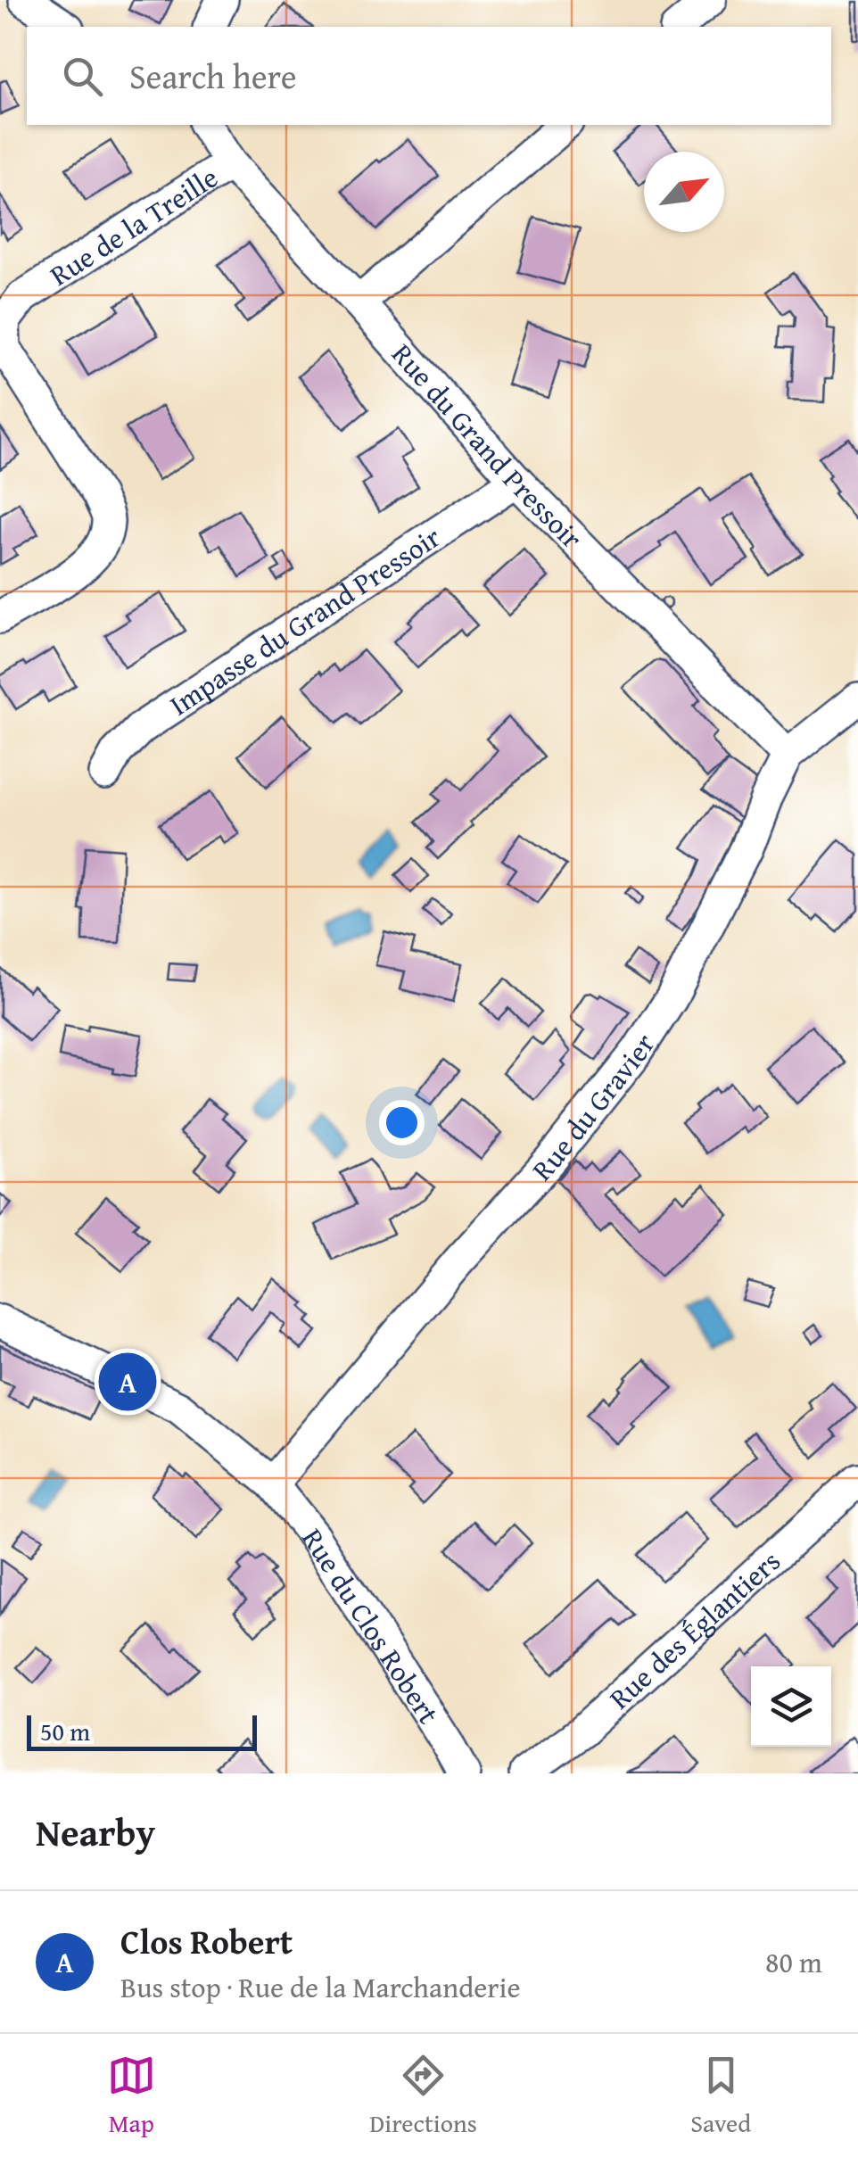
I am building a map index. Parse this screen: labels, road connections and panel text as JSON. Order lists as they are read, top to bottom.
{
  "streets": {
    "street": [
      "Rue de la Treille",
      "Rue du Grand Pressoir",
      "Impasse du Grand Pressoir",
      "Rue du Gravier",
      "Rue du Clos Robert",
      "Rue des Églantiers"
    ]
  },
  "crossings": [
    ["Rue de la Treille", "Rue du Grand Pressoir"],
    ["Rue du Grand Pressoir", "Impasse du Grand Pressoir"],
    ["Rue du Grand Pressoir", "Rue du Gravier"],
    ["Rue du Gravier", "Rue du Clos Robert"]
  ],
  "scale_bar": "50 m",
  "north": "top right",
  "page": {
    "search": "Search here",
    "pins": "A",
    "scale": "50 m",
    "heading": "Nearby",
    "list": [
      {
        "mark": "A",
        "name": "Clos Robert",
        "note": "Bus stop · Rue de la Marchanderie",
        "value": "80 m"
      }
    ],
    "nav": ["Map", "Directions", "Saved"]
  }
}
